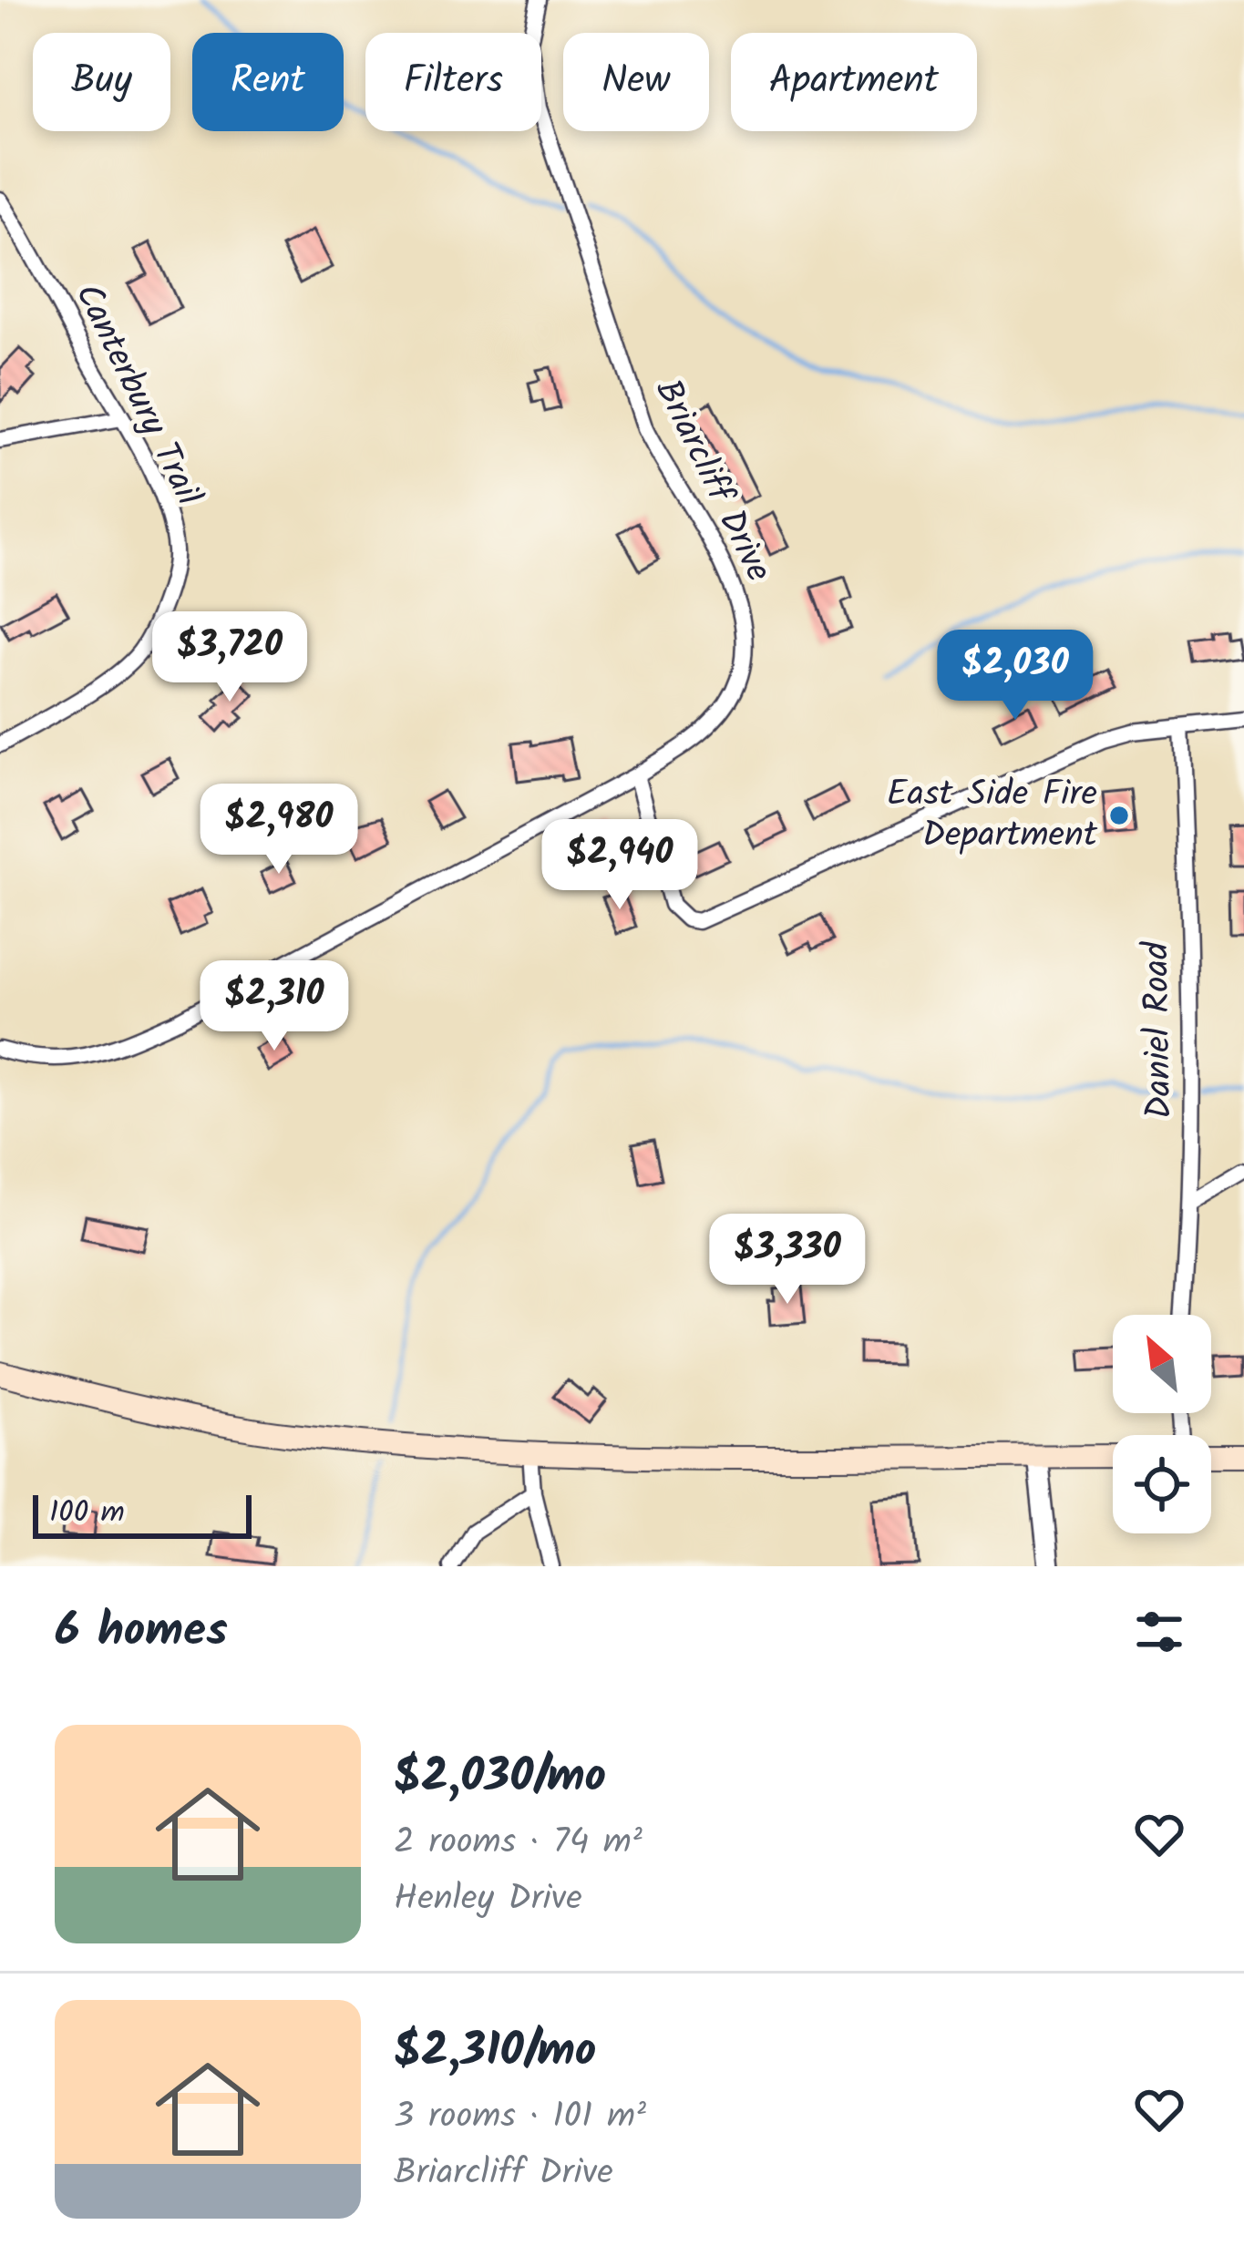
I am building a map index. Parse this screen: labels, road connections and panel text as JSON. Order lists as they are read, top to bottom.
{
  "streets": {
    "street": ["Canterbury Trail", "Briarcliff Drive", "Daniel Road"]
  },
  "places": ["East Side Fire Department"],
  "scale_bar": "100 m",
  "north": "top left",
  "page": {
    "chip": [
      "Buy",
      "Rent",
      "Filters",
      "New",
      "Apartment"
    ],
    "price": [
      "$3,720",
      "$2,030",
      "$2,980",
      "$2,940",
      "$2,310",
      "$3,330"
    ],
    "scale": "100 m",
    "heading": "6 homes",
    "list": [
      {
        "name": "$2,030/mo",
        "note": "2 rooms · 74 m² · Henley Drive"
      },
      {
        "name": "$2,310/mo",
        "note": "3 rooms · 101 m² · Briarcliff Drive"
      }
    ]
  }
}
